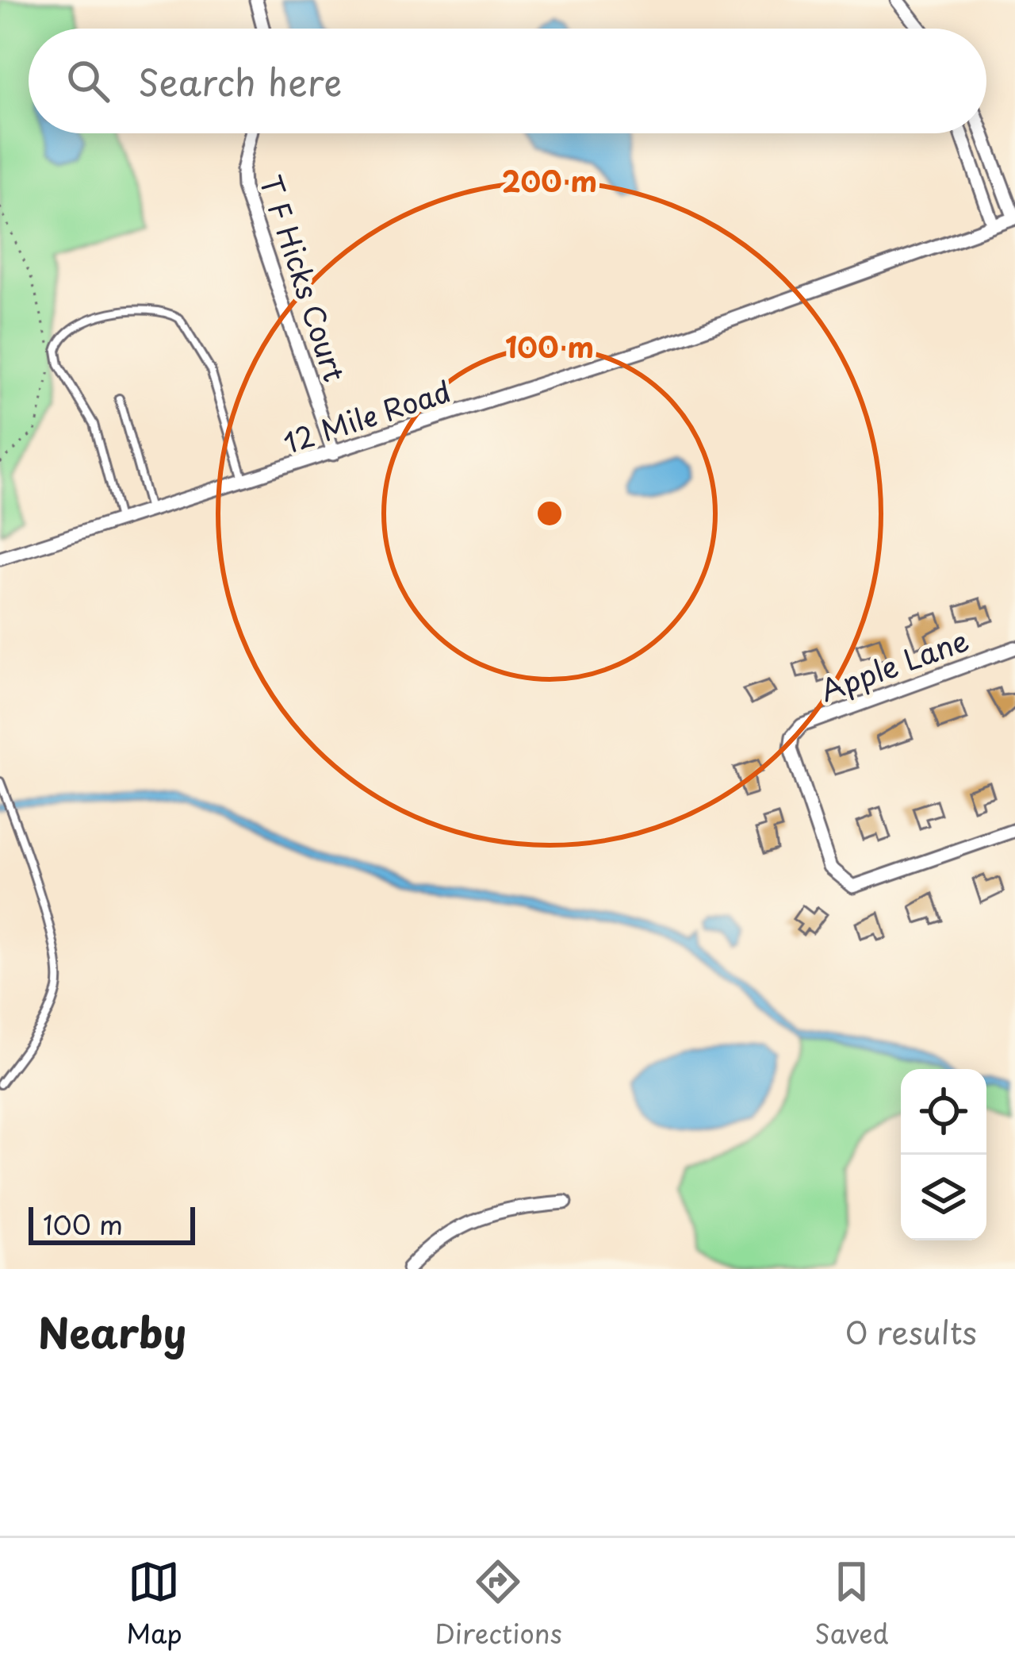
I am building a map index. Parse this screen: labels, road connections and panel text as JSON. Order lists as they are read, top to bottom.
{
  "streets": {
    "street": ["T F Hicks Court", "12 Mile Road", "Apple Lane"]
  },
  "crossings": [
    ["T F Hicks Court", "12 Mile Road"]
  ],
  "scale_bar": "100 m",
  "page": {
    "search": "Search here",
    "scale": "100 m",
    "heading": ["Nearby", "0 results"],
    "nav": ["Map", "Directions", "Saved"]
  },
  "rings": ["200 m", "100 m"]
}
